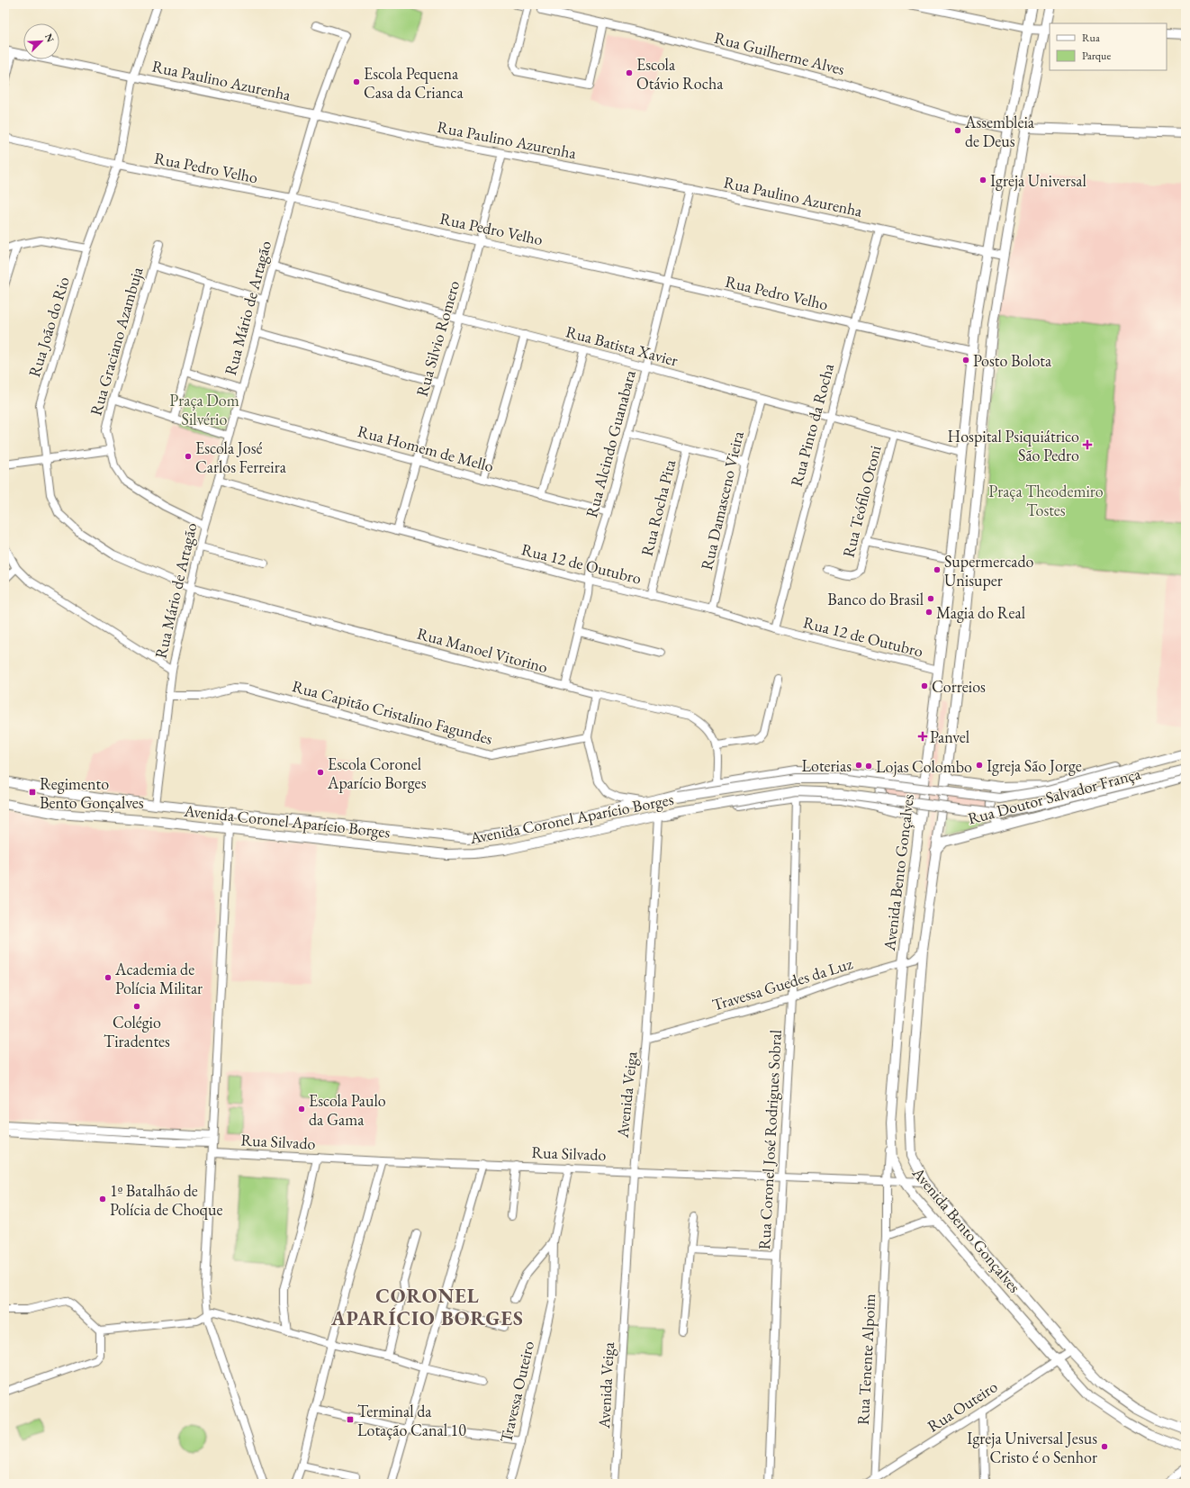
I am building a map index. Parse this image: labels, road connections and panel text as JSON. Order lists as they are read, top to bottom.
{
  "streets": {
    "main road": ["Rua Doutor Salvador França", "Avenida Coronel Aparício Borges", "Avenida Bento Gonçalves"],
    "street": [
      "Rua Guilherme Alves",
      "Rua Paulino Azurenha",
      "Rua Pedro Velho",
      "Rua Mário de Artagão",
      "Rua João do Rio",
      "Rua Silvio Romero",
      "Rua Graciano Azambuja",
      "Rua Batista Xavier",
      "Rua Pinto da Rocha",
      "Rua Alcindo Guanabara",
      "Rua Homem de Mello",
      "Rua Damasceno Vieira",
      "Rua Teófilo Otoni",
      "Rua Rocha Pita",
      "Rua 12 de Outubro",
      "Rua Manoel Vitorino",
      "Rua Capitão Cristalino Fagundes",
      "Travessa Guedes da Luz",
      "Avenida Veiga",
      "Rua Coronel José Rodrigues Sobral",
      "Rua Silvado",
      "Rua Tenente Alpoim",
      "Travessa Outeiro",
      "Rua Outeiro"
    ]
  },
  "crossings": [
    ["Rua Guilherme Alves", "Avenida Bento Gonçalves"],
    ["Rua Paulino Azurenha", "Rua Mário de Artagão"],
    ["Rua Paulino Azurenha", "Rua João do Rio"],
    ["Rua Paulino Azurenha", "Rua Silvio Romero"],
    ["Rua Paulino Azurenha", "Rua Pinto da Rocha"],
    ["Rua Paulino Azurenha", "Rua Alcindo Guanabara"],
    ["Rua Paulino Azurenha", "Avenida Bento Gonçalves"],
    ["Rua Pedro Velho", "Rua Mário de Artagão"],
    ["Rua Pedro Velho", "Rua João do Rio"],
    ["Rua Pedro Velho", "Rua Silvio Romero"],
    ["Rua Pedro Velho", "Rua Pinto da Rocha"],
    ["Rua Pedro Velho", "Rua Alcindo Guanabara"],
    ["Rua Pedro Velho", "Avenida Bento Gonçalves"],
    ["Rua Mário de Artagão", "Rua João do Rio"],
    ["Rua Mário de Artagão", "Rua Graciano Azambuja"],
    ["Rua Mário de Artagão", "Rua Batista Xavier"],
    ["Rua Mário de Artagão", "Rua Homem de Mello"],
    ["Rua Mário de Artagão", "Rua 12 de Outubro"],
    ["Rua Mário de Artagão", "Rua Manoel Vitorino"],
    ["Rua Mário de Artagão", "Rua Capitão Cristalino Fagundes"],
    ["Rua Mário de Artagão", "Avenida Coronel Aparício Borges"],
    ["Rua João do Rio", "Rua Manoel Vitorino"],
    ["Rua Silvio Romero", "Rua Batista Xavier"],
    ["Rua Silvio Romero", "Rua Homem de Mello"],
    ["Rua Silvio Romero", "Rua 12 de Outubro"],
    ["Rua Batista Xavier", "Rua Pinto da Rocha"],
    ["Rua Batista Xavier", "Rua Alcindo Guanabara"],
    ["Rua Batista Xavier", "Rua Damasceno Vieira"],
    ["Rua Batista Xavier", "Rua Teófilo Otoni"],
    ["Rua Batista Xavier", "Avenida Bento Gonçalves"],
    ["Rua Pinto da Rocha", "Rua 12 de Outubro"],
    ["Rua Alcindo Guanabara", "Rua Homem de Mello"],
    ["Rua Alcindo Guanabara", "Rua 12 de Outubro"],
    ["Rua Alcindo Guanabara", "Rua Manoel Vitorino"],
    ["Rua Damasceno Vieira", "Rua 12 de Outubro"],
    ["Rua Rocha Pita", "Rua 12 de Outubro"],
    ["Rua 12 de Outubro", "Avenida Bento Gonçalves"],
    ["Rua Doutor Salvador França", "Avenida Bento Gonçalves"],
    ["Avenida Coronel Aparício Borges", "Avenida Bento Gonçalves"],
    ["Avenida Coronel Aparício Borges", "Avenida Veiga"],
    ["Avenida Coronel Aparício Borges", "Rua Coronel José Rodrigues Sobral"],
    ["Avenida Bento Gonçalves", "Travessa Guedes da Luz"],
    ["Avenida Bento Gonçalves", "Rua Silvado"],
    ["Avenida Bento Gonçalves", "Rua Tenente Alpoim"],
    ["Avenida Bento Gonçalves", "Rua Outeiro"],
    ["Travessa Guedes da Luz", "Avenida Veiga"],
    ["Travessa Guedes da Luz", "Rua Coronel José Rodrigues Sobral"],
    ["Avenida Veiga", "Rua Silvado"],
    ["Rua Coronel José Rodrigues Sobral", "Rua Silvado"],
    ["Rua Silvado", "Rua Tenente Alpoim"],
    ["Rua Silvado", "Travessa Outeiro"],
    ["Rua Tenente Alpoim", "Rua Outeiro"]
  ],
  "districts": ["CORONEL APARÍCIO BORGES"],
  "parks": ["Praça Dom Silvério", "Praça Theodemiro Tostes"],
  "places": {
    "other": [
      "Escola Otávio Rocha",
      "Escola Pequena Casa da Crianca",
      "Assembleia de Deus",
      "Igreja Universal",
      "Posto Bolota",
      "Escola José Carlos Ferreira",
      "Supermercado Unisuper",
      "Banco do Brasil",
      "Magia do Real",
      "Correios",
      "Loterias",
      "Igreja São Jorge",
      "Lojas Colombo",
      "Escola Coronel Aparício Borges",
      "Academia de Polícia Militar",
      "Colégio Tiradentes",
      "Escola Paulo da Gama",
      "1º Batalhão de Polícia de Choque",
      "Igreja Universal Jesus Cristo é o Senhor"
    ],
    "health": ["Hospital Psiquiátrico São Pedro", "Panvel"],
    "transit": ["Regimento Bento Gonçalves", "Terminal da Lotação Canal 10"]
  },
  "legend": ["Rua", "Parque"],
  "north": "top right"
}
